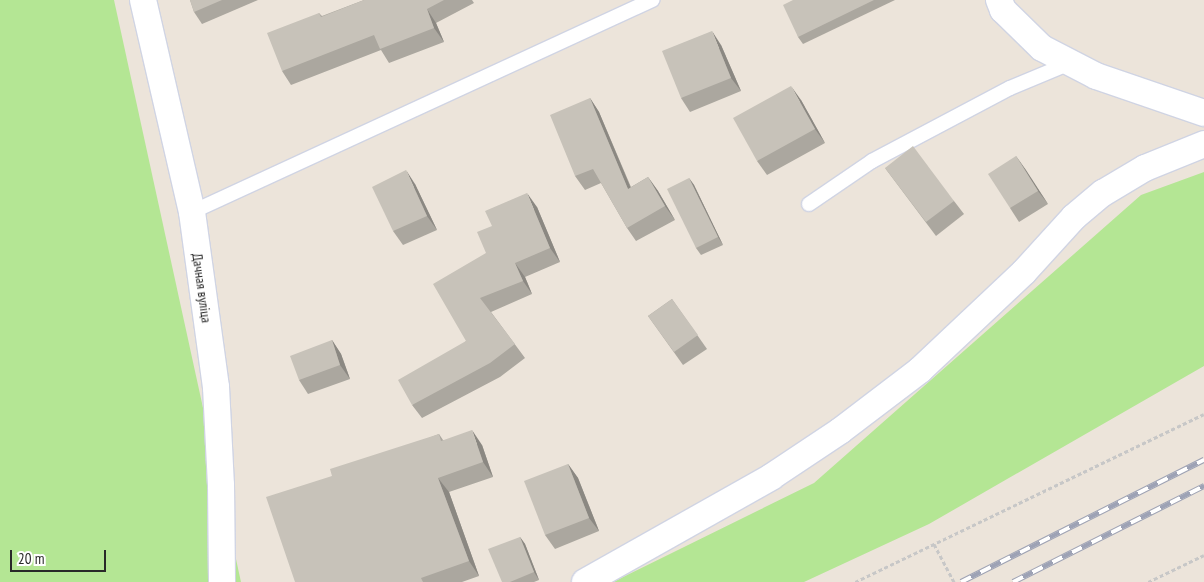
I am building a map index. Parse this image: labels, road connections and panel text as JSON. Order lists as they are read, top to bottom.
{
  "streets": {
    "street": ["Дачная вуліца"]
  },
  "scale_bar": "20 m"
}
